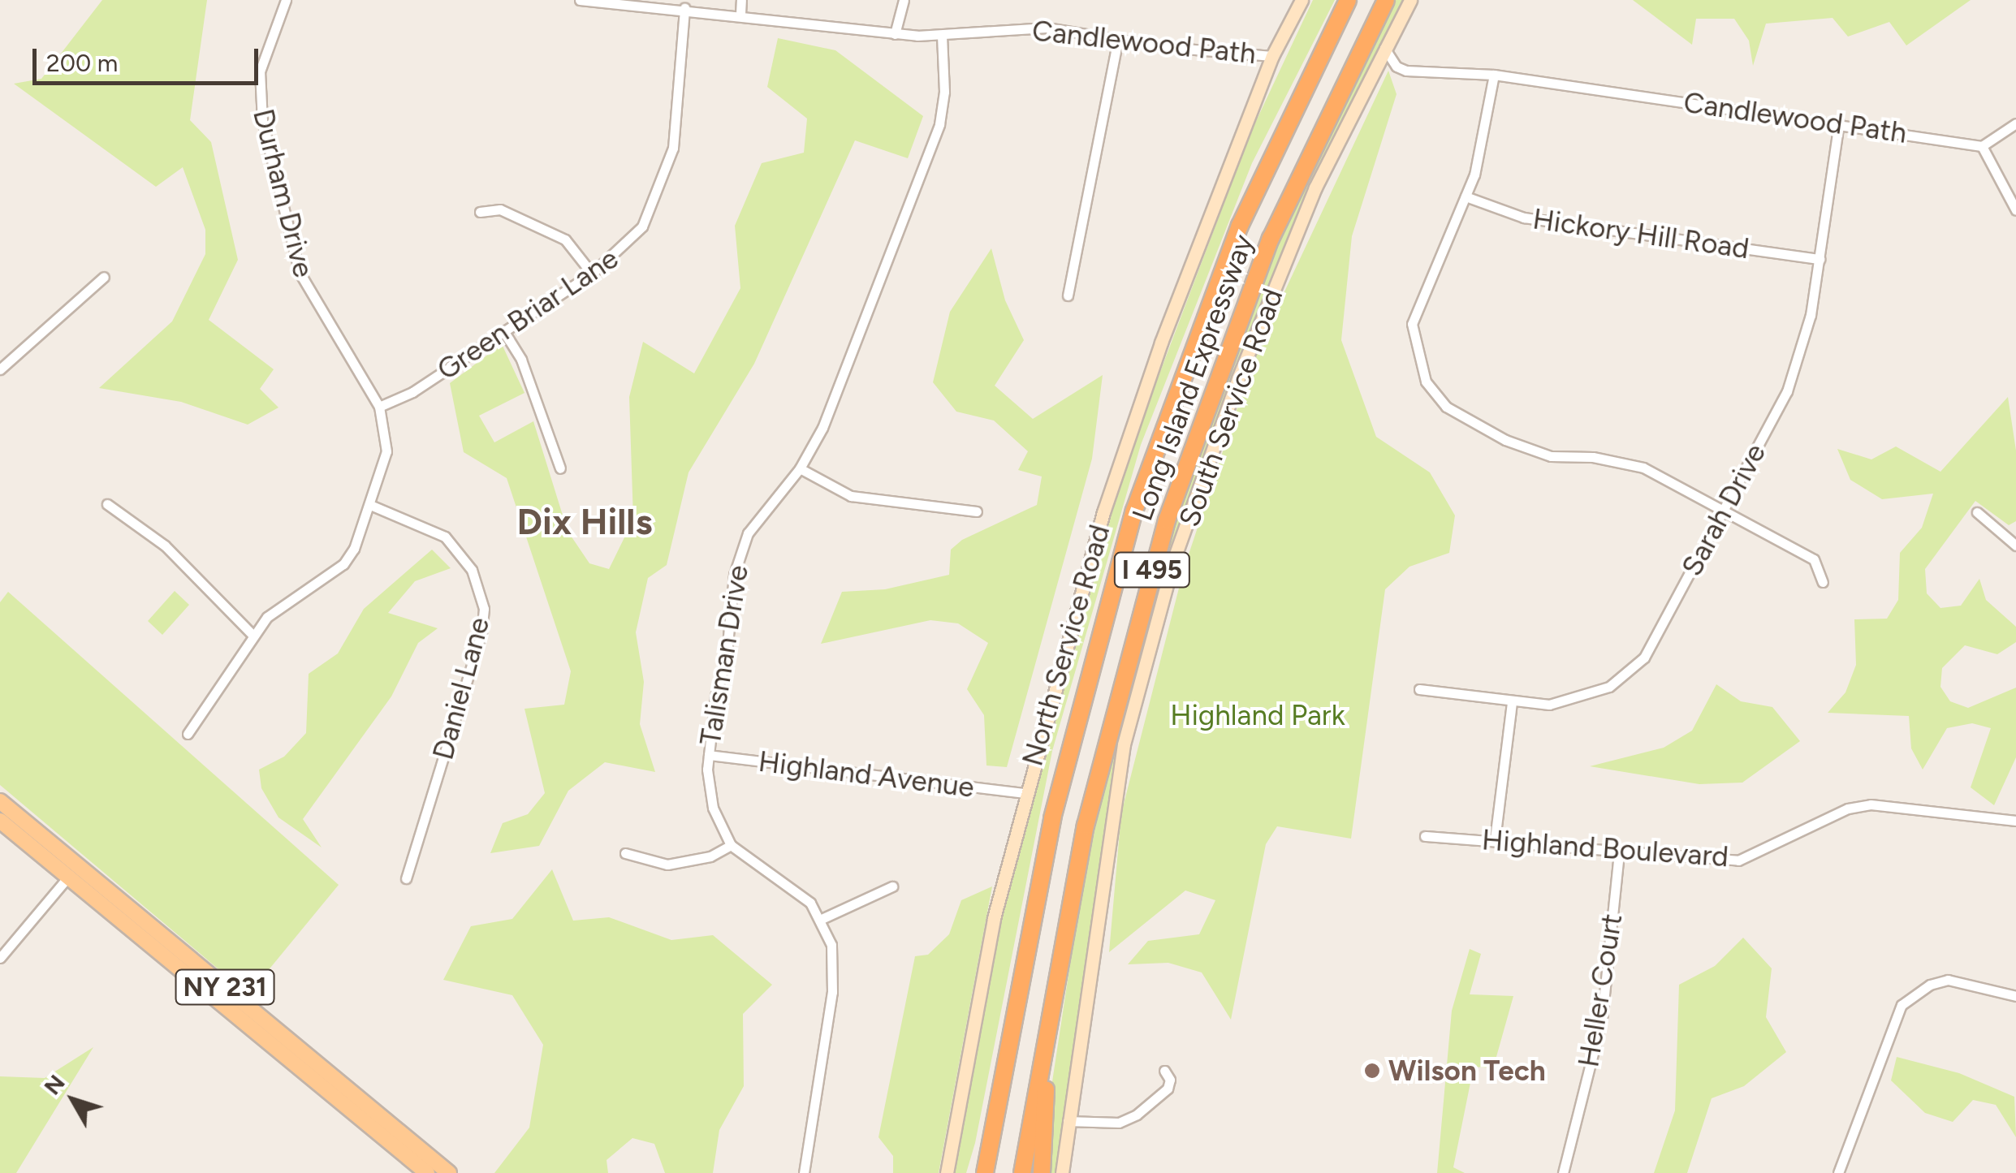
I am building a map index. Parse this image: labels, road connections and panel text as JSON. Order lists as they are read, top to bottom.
{
  "streets": {
    "highway": ["Long Island Expressway", "I 495"],
    "main road": ["South Service Road", "North Service Road", "NY 231"],
    "street": [
      "Candlewood Path",
      "Durham Drive",
      "Hickory Hill Road",
      "Green Briar Lane",
      "Sarah Drive",
      "Talisman Drive",
      "Daniel Lane",
      "Highland Avenue",
      "Highland Boulevard",
      "Heller Court"
    ]
  },
  "crossings": [
    ["Candlewood Path", "Green Briar Lane"],
    ["Candlewood Path", "South Service Road"],
    ["Candlewood Path", "Sarah Drive"],
    ["Candlewood Path", "North Service Road"],
    ["Candlewood Path", "Talisman Drive"],
    ["Durham Drive", "Green Briar Lane"],
    ["Durham Drive", "Daniel Lane"],
    ["Hickory Hill Road", "Sarah Drive"],
    ["North Service Road", "Highland Avenue"],
    ["Talisman Drive", "Highland Avenue"],
    ["Highland Boulevard", "Heller Court"]
  ],
  "districts": ["Dix Hills"],
  "parks": ["Highland Park"],
  "places": ["Wilson Tech"],
  "scale_bar": "200 m",
  "north": "top left"
}
